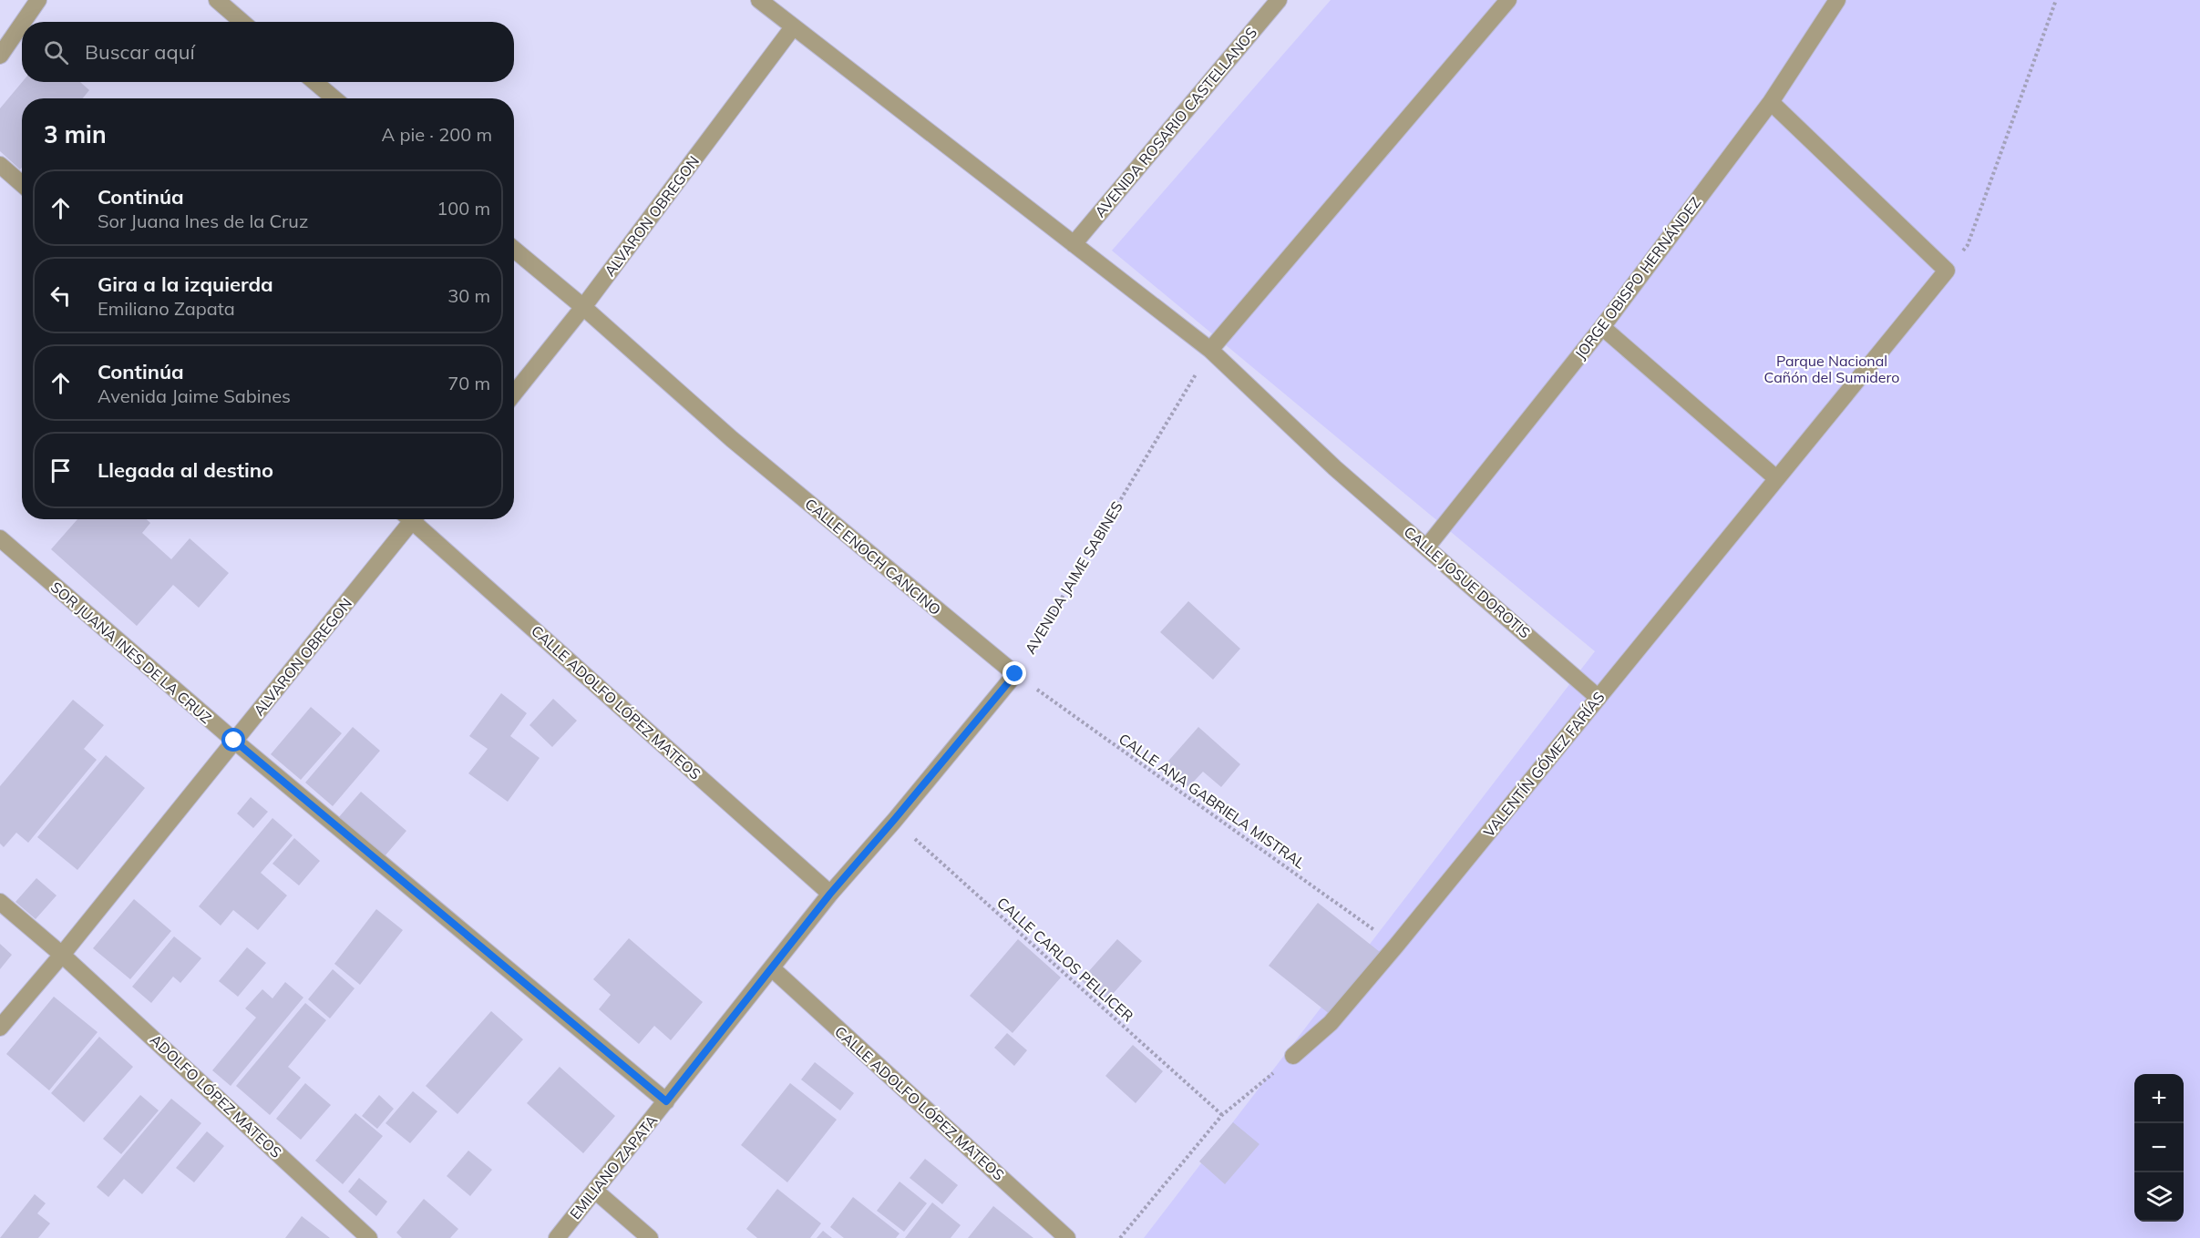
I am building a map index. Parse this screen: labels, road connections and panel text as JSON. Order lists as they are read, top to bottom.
{
  "streets": {
    "street": [
      "AVENIDA ROSARIO CASTELLANOS",
      "ALVARON OBREGON",
      "JORGE OBISPO HERNÁNDEZ",
      "CALLE ENOCH CANCINO",
      "CALLE JOSUE DOROTIS",
      "SOR JUANA INES DE LA CRUZ",
      "CALLE ADOLFO LÓPEZ MATEOS",
      "VALENTÍN GÓMEZ FARÍAS",
      "ADOLFO LÓPEZ MATEOS",
      "EMILIANO ZAPATA"
    ],
    "path": ["AVENIDA JAIME SABINES", "CALLE ANA GABRIELA MISTRAL", "CALLE CARLOS PELLICER"]
  },
  "crossings": [
    ["AVENIDA ROSARIO CASTELLANOS", "CALLE JOSUE DOROTIS"],
    ["ALVARON OBREGON", "CALLE ENOCH CANCINO"],
    ["ALVARON OBREGON", "CALLE JOSUE DOROTIS"],
    ["ALVARON OBREGON", "SOR JUANA INES DE LA CRUZ"],
    ["ALVARON OBREGON", "ADOLFO LÓPEZ MATEOS"],
    ["JORGE OBISPO HERNÁNDEZ", "CALLE JOSUE DOROTIS"],
    ["CALLE ENOCH CANCINO", "AVENIDA JAIME SABINES"],
    ["CALLE ENOCH CANCINO", "CALLE ANA GABRIELA MISTRAL"],
    ["AVENIDA JAIME SABINES", "CALLE JOSUE DOROTIS"],
    ["AVENIDA JAIME SABINES", "CALLE ANA GABRIELA MISTRAL"],
    ["CALLE JOSUE DOROTIS", "VALENTÍN GÓMEZ FARÍAS"],
    ["SOR JUANA INES DE LA CRUZ", "EMILIANO ZAPATA"],
    ["CALLE ADOLFO LÓPEZ MATEOS", "EMILIANO ZAPATA"],
    ["VALENTÍN GÓMEZ FARÍAS", "CALLE ANA GABRIELA MISTRAL"]
  ],
  "parks": ["Parque Nacional Cañón del Sumidero"],
  "page": {
    "search": "Buscar aquí",
    "heading": ["3 min", "A pie · 200 m"],
    "list": [
      ["Continúa", "Sor Juana Ines de la Cruz", "100 m"],
      ["Gira a la izquierda", "Emiliano Zapata", "30 m"],
      ["Continúa", "Avenida Jaime Sabines", "70 m"],
      "Llegada al destino"
    ],
    "map_buttons": ["+", "−"]
  }
}
